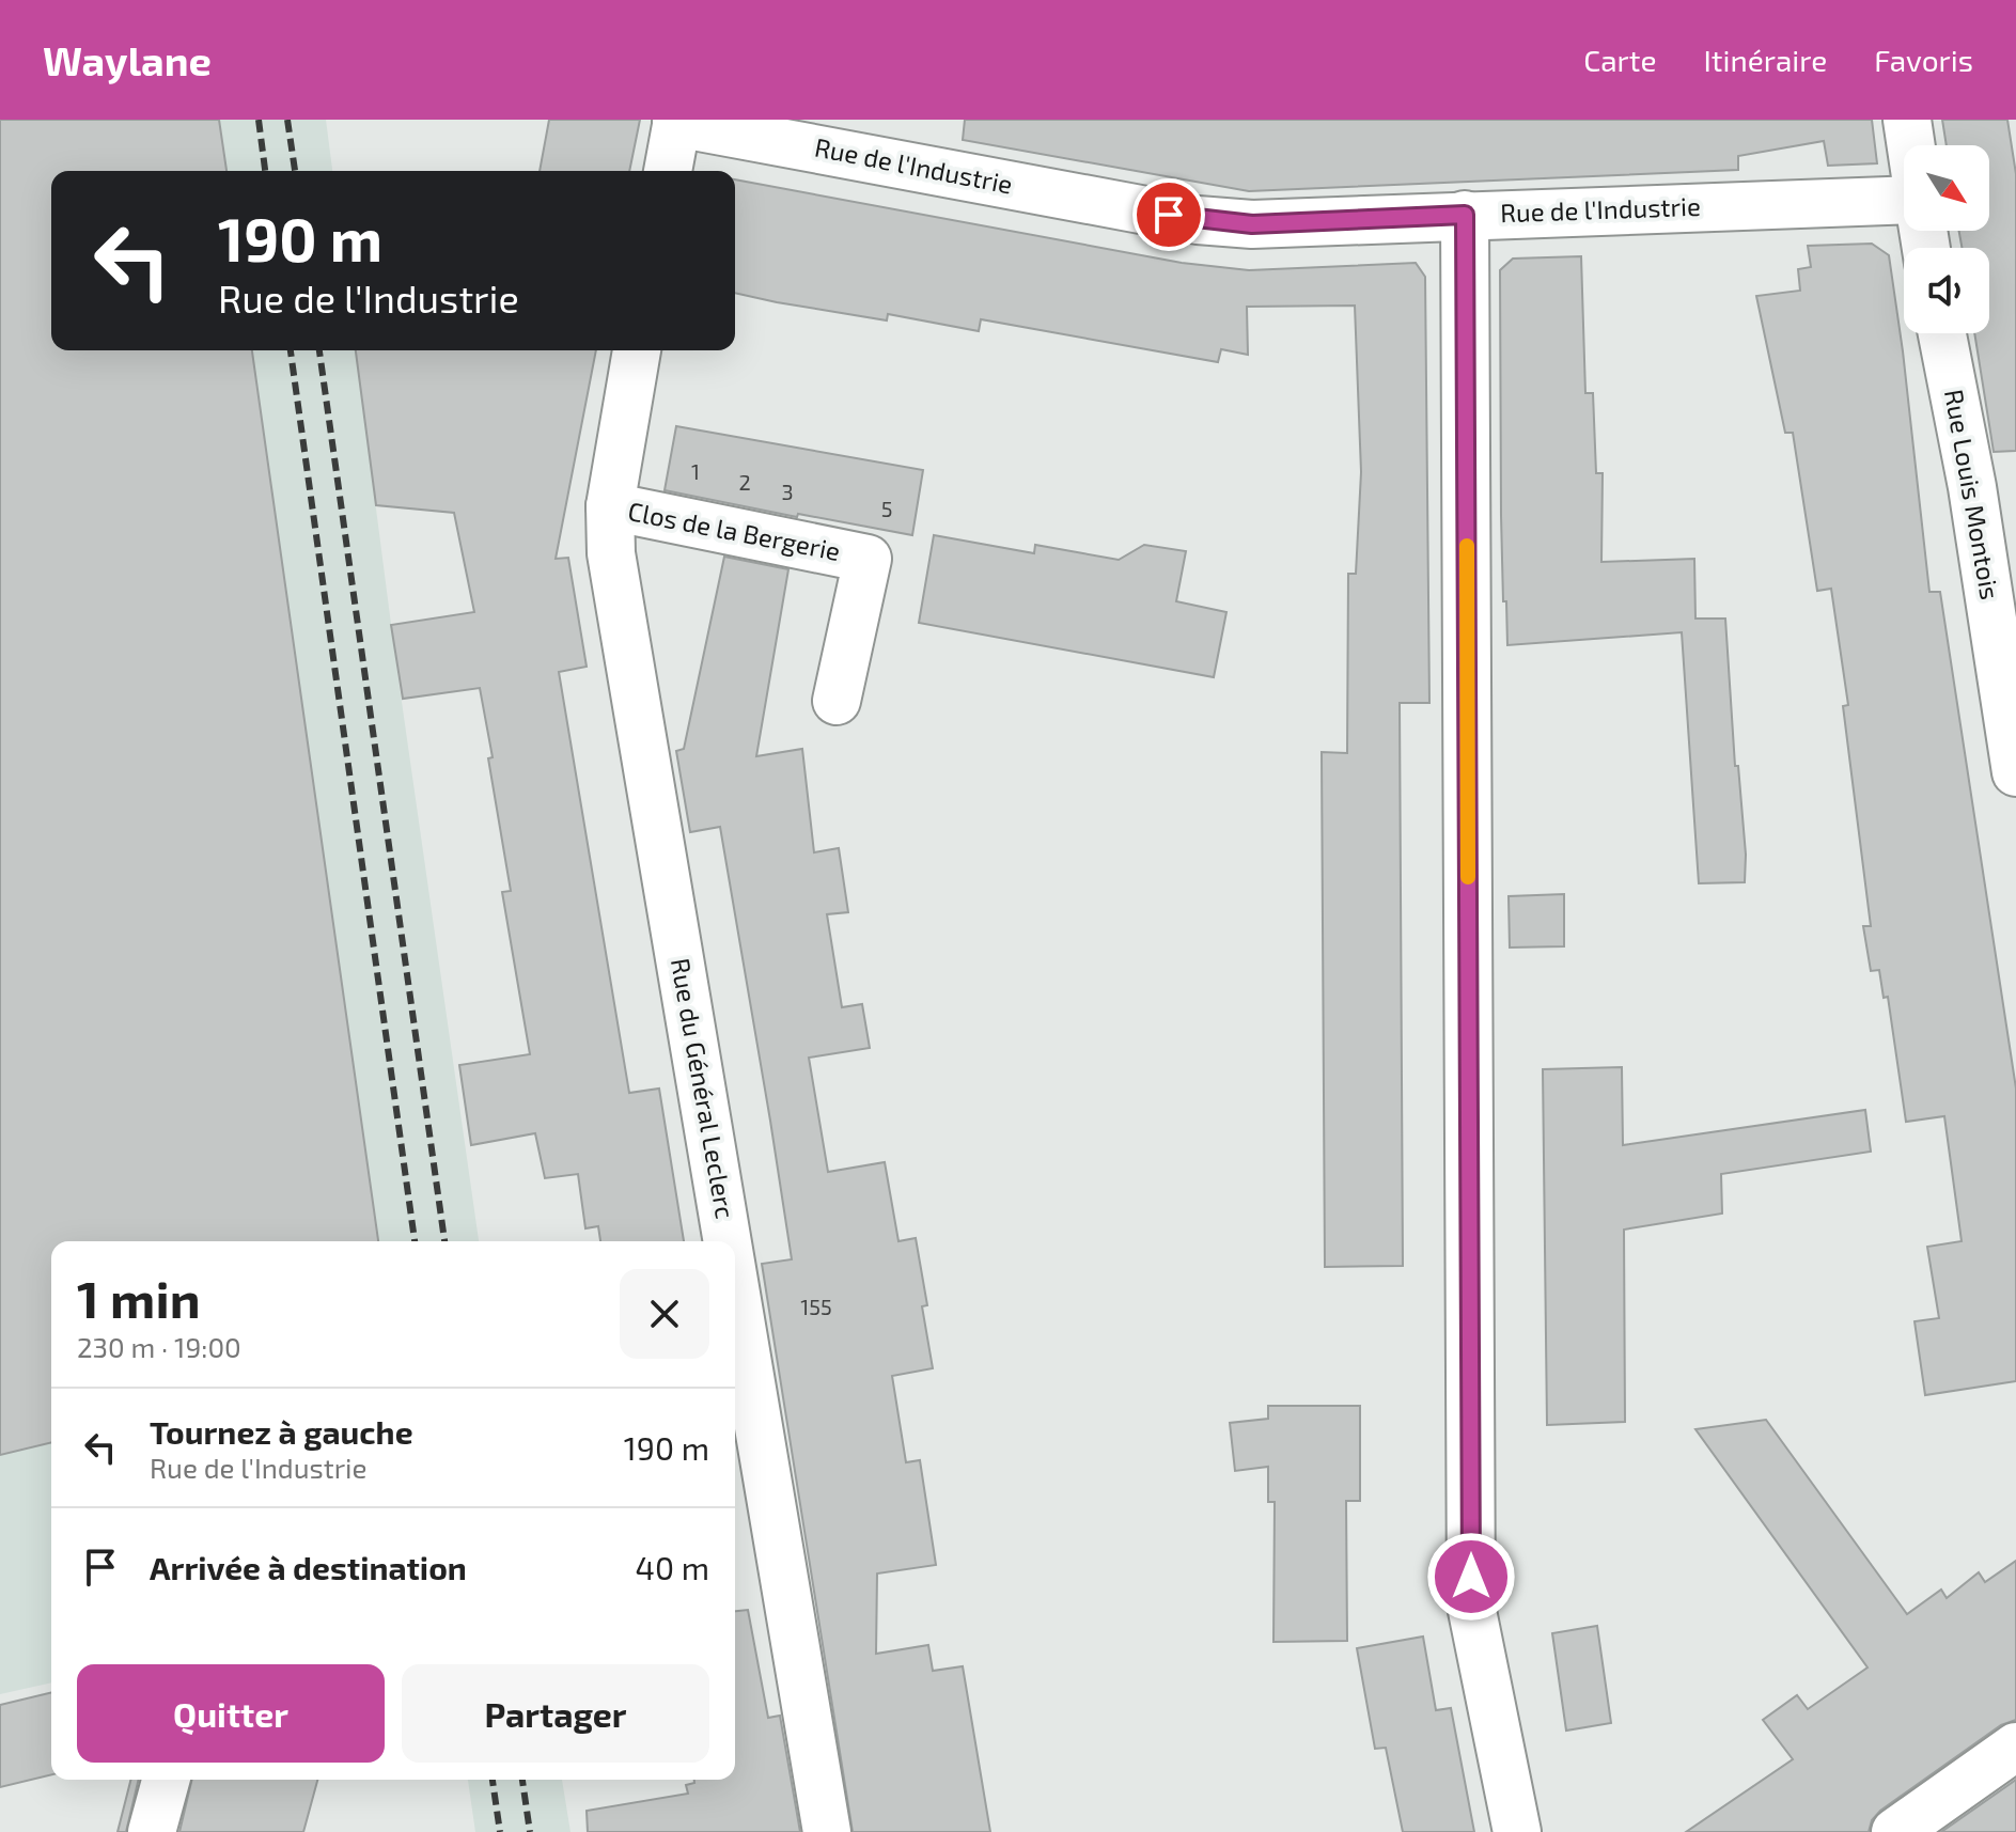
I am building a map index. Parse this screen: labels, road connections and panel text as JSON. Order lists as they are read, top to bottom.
{
  "streets": {
    "street": [
      "Rue de l'Industrie",
      "Rue Louis Montois",
      "Clos de la Bergerie",
      "Rue du Général Leclerc"
    ]
  },
  "crossings": [
    ["Clos de la Bergerie", "Rue du Général Leclerc"]
  ],
  "house_numbers": [
    "1",
    "2",
    "3",
    "5",
    "155"
  ],
  "north": "bottom right",
  "page": {
    "header": "Waylane",
    "nav": ["Carte", "Itinéraire", "Favoris"],
    "turn": ["190 m", "Rue de l'Industrie"],
    "heading": ["1 min", "230 m · 19:00"],
    "list": [
      {
        "name": "Tournez à gauche",
        "note": "Rue de l'Industrie",
        "value": "190 m"
      },
      {
        "name": "Arrivée à destination",
        "value": "40 m"
      }
    ],
    "buttons": ["Quitter", "Partager"]
  }
}
